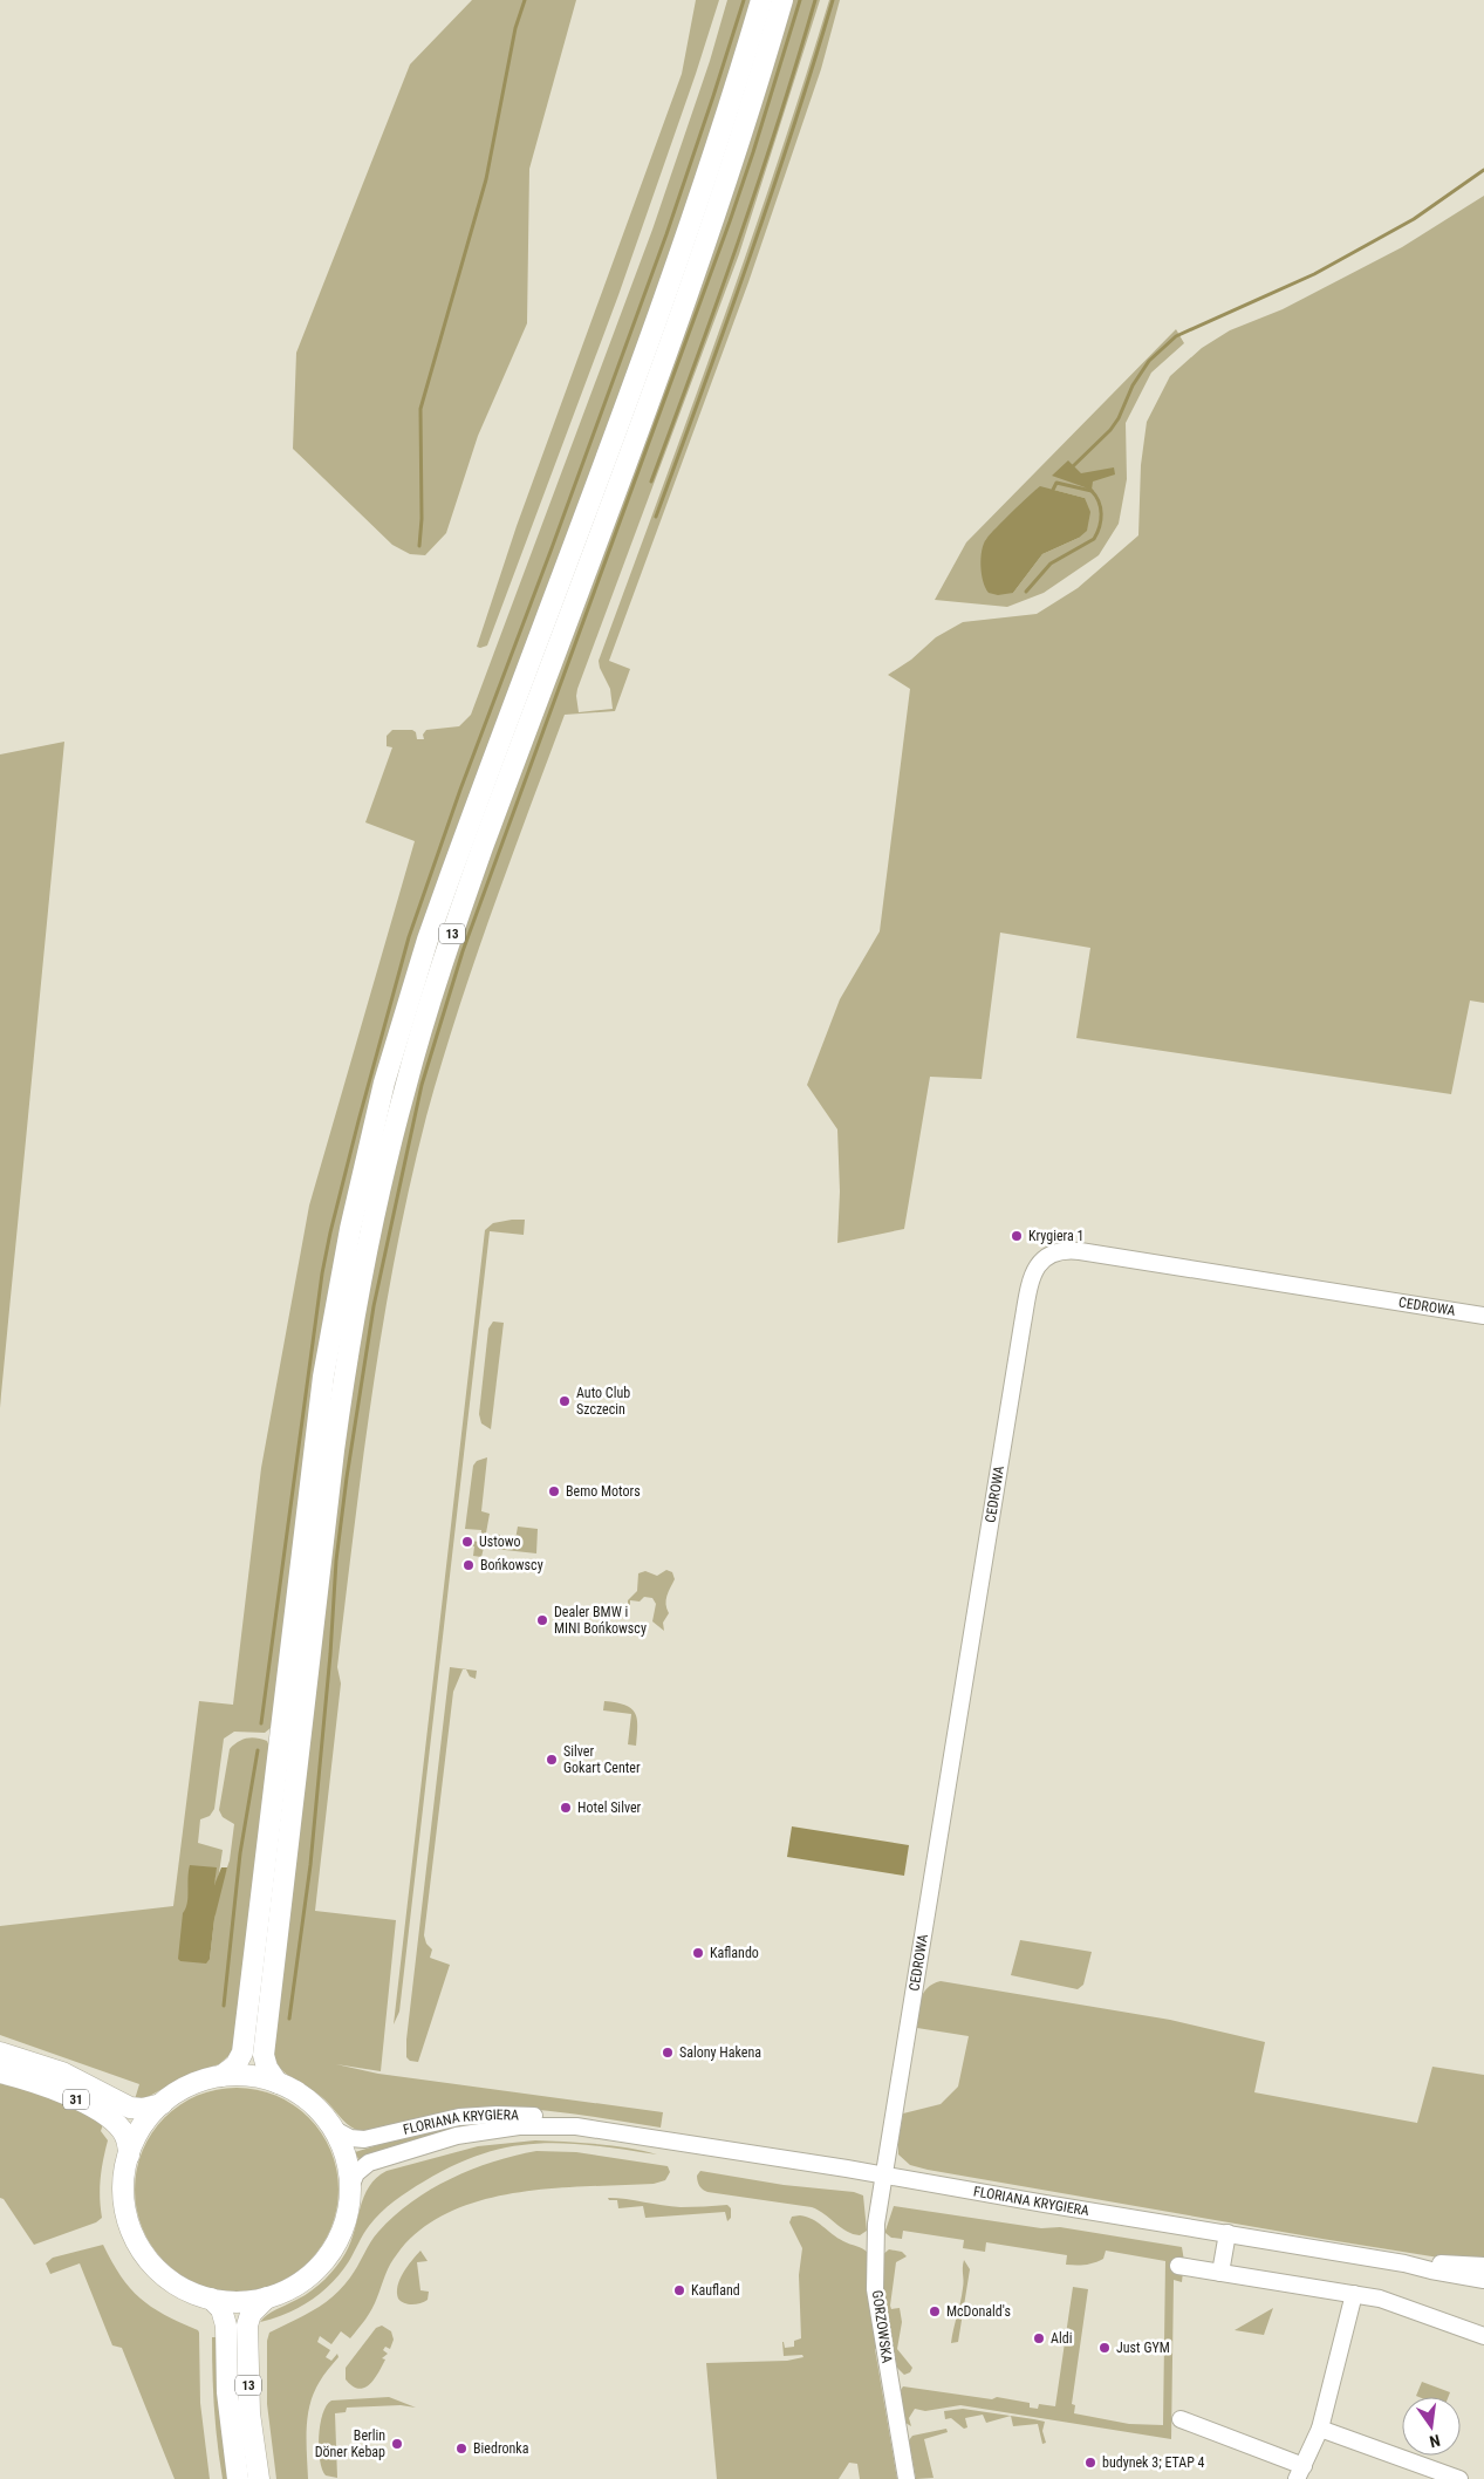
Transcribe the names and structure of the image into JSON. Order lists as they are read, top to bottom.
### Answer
{
  "streets": {
    "main road": ["13", "31"],
    "street": ["CEDROWA", "FLORIANA KRYGIERA", "GORZOWSKA"]
  },
  "crossings": [
    ["13", "31"],
    ["13", "FLORIANA KRYGIERA"],
    ["CEDROWA", "FLORIANA KRYGIERA"],
    ["CEDROWA", "GORZOWSKA"],
    ["FLORIANA KRYGIERA", "GORZOWSKA"]
  ],
  "places": [
    "Krygiera 1",
    "Auto Club Szczecin",
    "Bemo Motors",
    "Ustowo",
    "Bońkowscy",
    "Dealer BMW i MINI Bońkowscy",
    "Silver Gokart Center",
    "Hotel Silver",
    "Kaflando",
    "Salony Hakena",
    "Kaufland",
    "McDonald's",
    "Aldi",
    "Just GYM",
    "Berlin Döner Kebap",
    "Biedronka",
    "budynek 3; ETAP 4"
  ],
  "north": "bottom"
}
